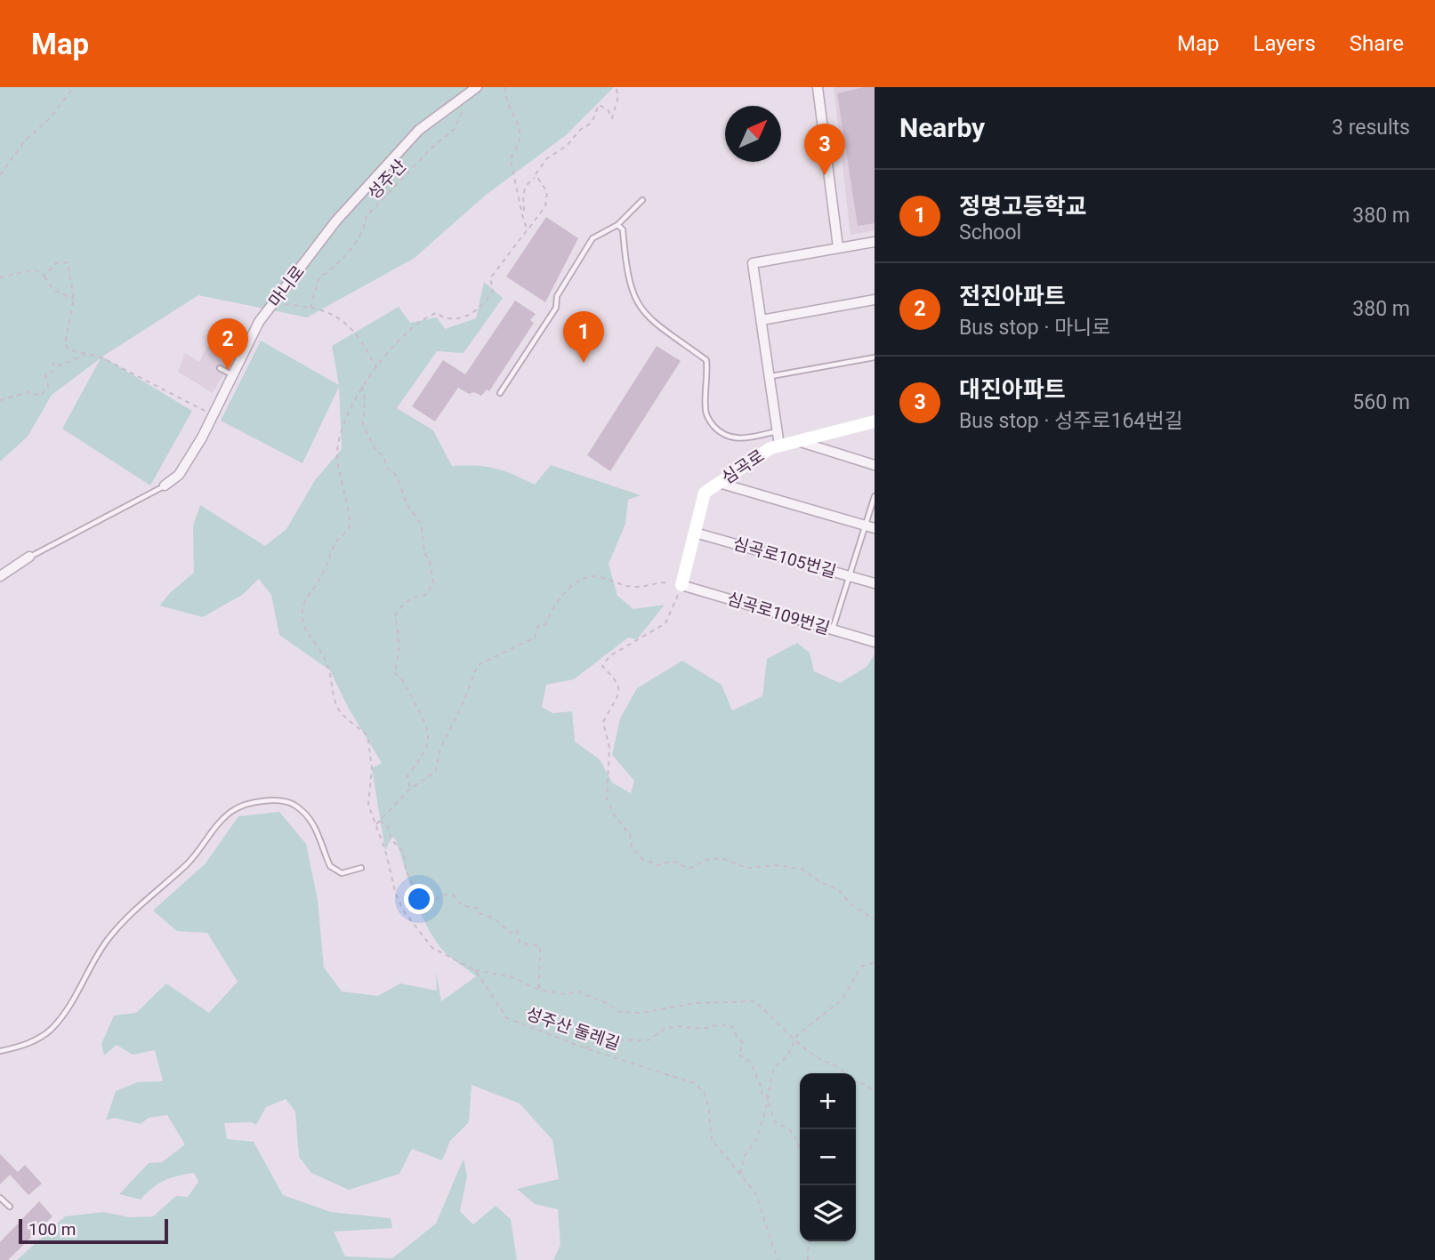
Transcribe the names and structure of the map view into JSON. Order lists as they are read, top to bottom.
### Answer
{
  "streets": {
    "street": [
      "마니로",
      "심곡로",
      "심곡로105번길",
      "심곡로109번길"
    ],
    "path": ["성주산", "성주산 둘레길"]
  },
  "crossings": [
    ["성주산", "마니로"],
    ["심곡로", "심곡로105번길"],
    ["심곡로", "심곡로109번길"]
  ],
  "scale_bar": "100 m",
  "north": "top right",
  "page": {
    "header": "Map",
    "nav": ["Map", "Layers", "Share"],
    "heading": ["Nearby", "3 results"],
    "pins": ["3", "1", "2"],
    "list": [
      {
        "mark": "1",
        "name": "정명고등학교",
        "note": "School",
        "value": "380 m"
      },
      {
        "mark": "2",
        "name": "전진아파트",
        "note": "Bus stop · 마니로",
        "value": "380 m"
      },
      {
        "mark": "3",
        "name": "대진아파트",
        "note": "Bus stop · 성주로164번길",
        "value": "560 m"
      }
    ],
    "map_buttons": ["+", "−"],
    "scale": "100 m"
  }
}
